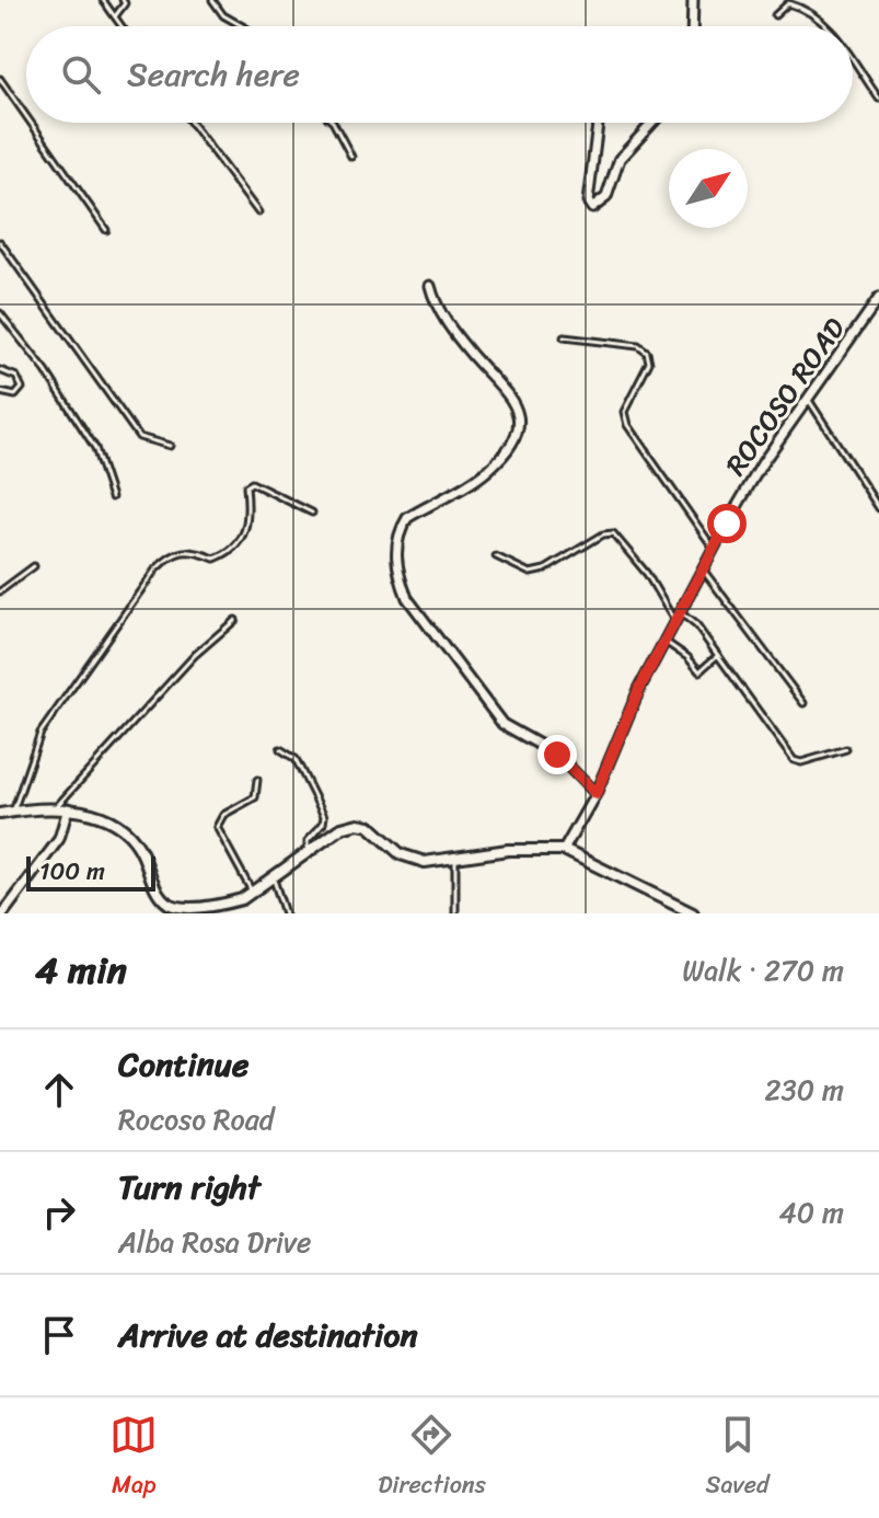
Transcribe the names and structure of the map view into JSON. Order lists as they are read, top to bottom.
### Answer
{
  "streets": {
    "street": ["ROCOSO ROAD"]
  },
  "scale_bar": "100 m",
  "north": "top right",
  "page": {
    "search": "Search here",
    "scale": "100 m",
    "heading": ["4 min", "Walk · 270 m"],
    "list": [
      ["Continue", "Rocoso Road", "230 m"],
      ["Turn right", "Alba Rosa Drive", "40 m"],
      "Arrive at destination"
    ],
    "nav": ["Map", "Directions", "Saved"]
  }
}
